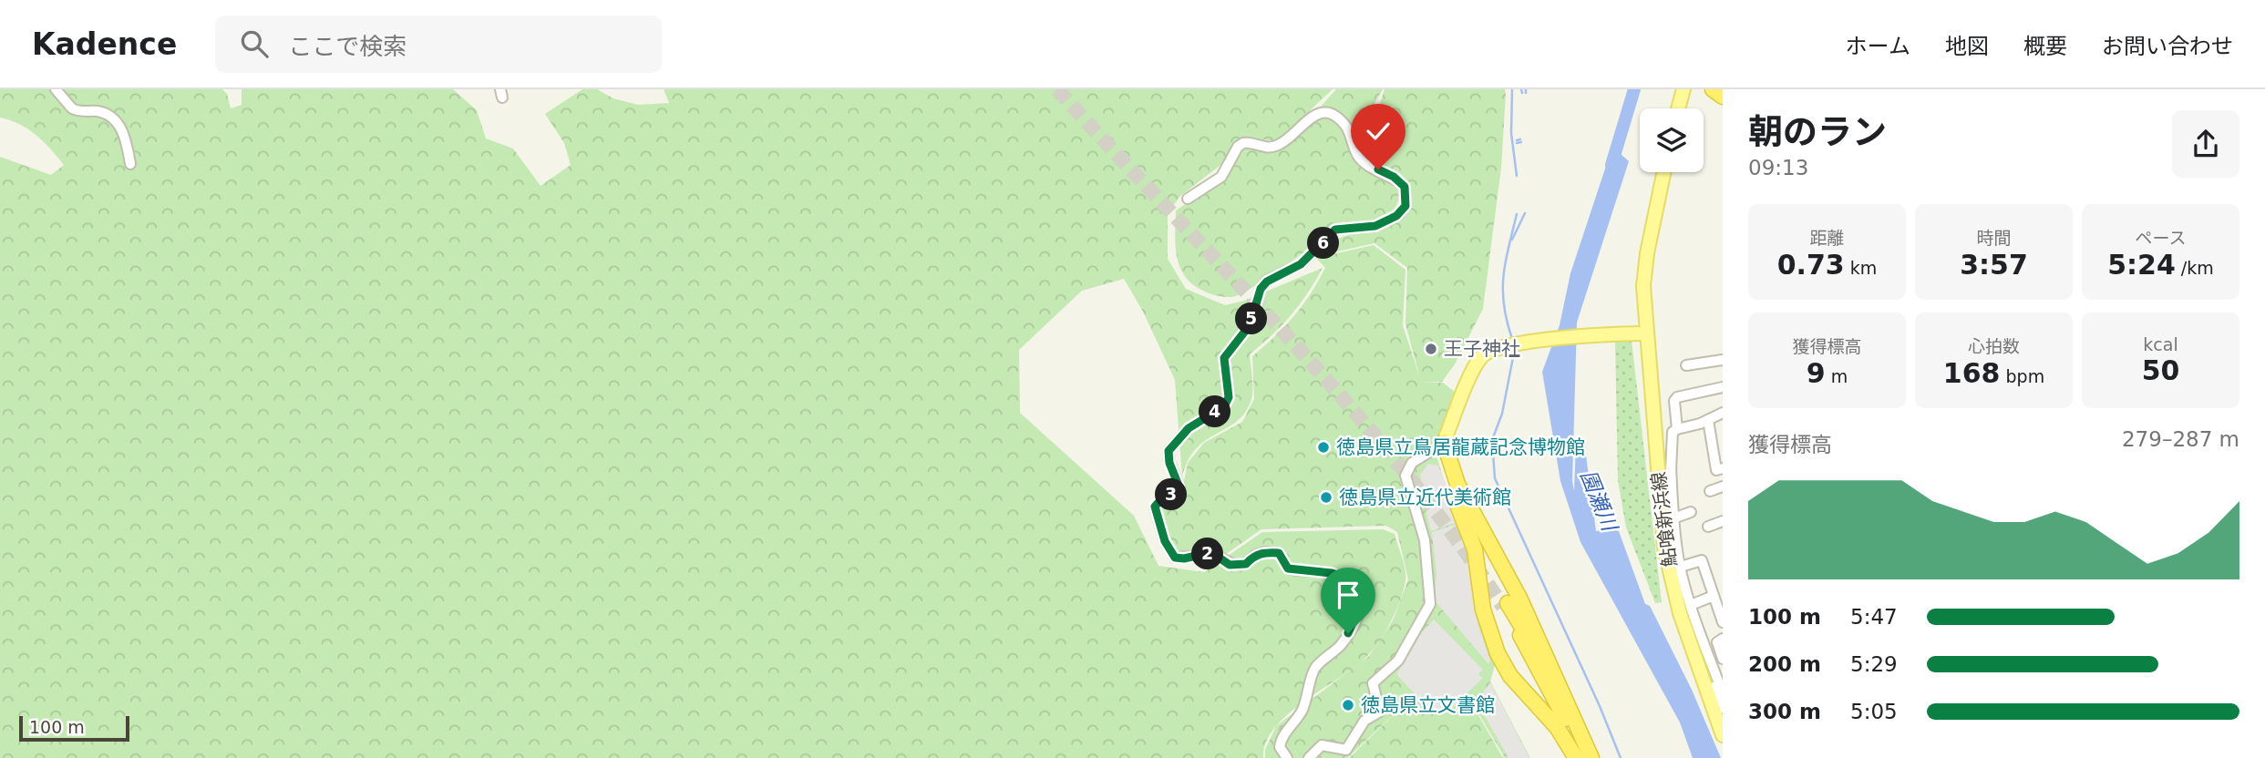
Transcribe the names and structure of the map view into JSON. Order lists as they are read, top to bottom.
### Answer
{
  "streets": {
    "main road": ["鮎喰新浜線"]
  },
  "water": ["園瀬川"],
  "places": [
    "王子神社",
    "徳島県立鳥居龍蔵記念博物館",
    "徳島県立近代美術館",
    "徳島県立文書館"
  ],
  "scale_bar": "100 m",
  "page": {
    "header": "Kadence",
    "search": "ここで検索",
    "nav": [
      "ホーム",
      "地図",
      "概要",
      "お問い合わせ"
    ],
    "heading": ["朝のラン", "09:13"],
    "stats": [
      ["距離", "0.73 km"],
      ["時間", "3:57"],
      ["ペース", "5:24 /km"],
      ["獲得標高", "9 m"],
      ["心拍数", "168 bpm"],
      ["kcal", "50"]
    ],
    "pins": [
      "6",
      "5",
      "4",
      "3",
      "2"
    ],
    "chart": ["獲得標高", "279–287 m"],
    "list": [
      {
        "name": "100 m",
        "note": "5:47"
      },
      {
        "name": "200 m",
        "note": "5:29"
      },
      {
        "name": "300 m",
        "note": "5:05"
      }
    ],
    "scale": "100 m"
  }
}
